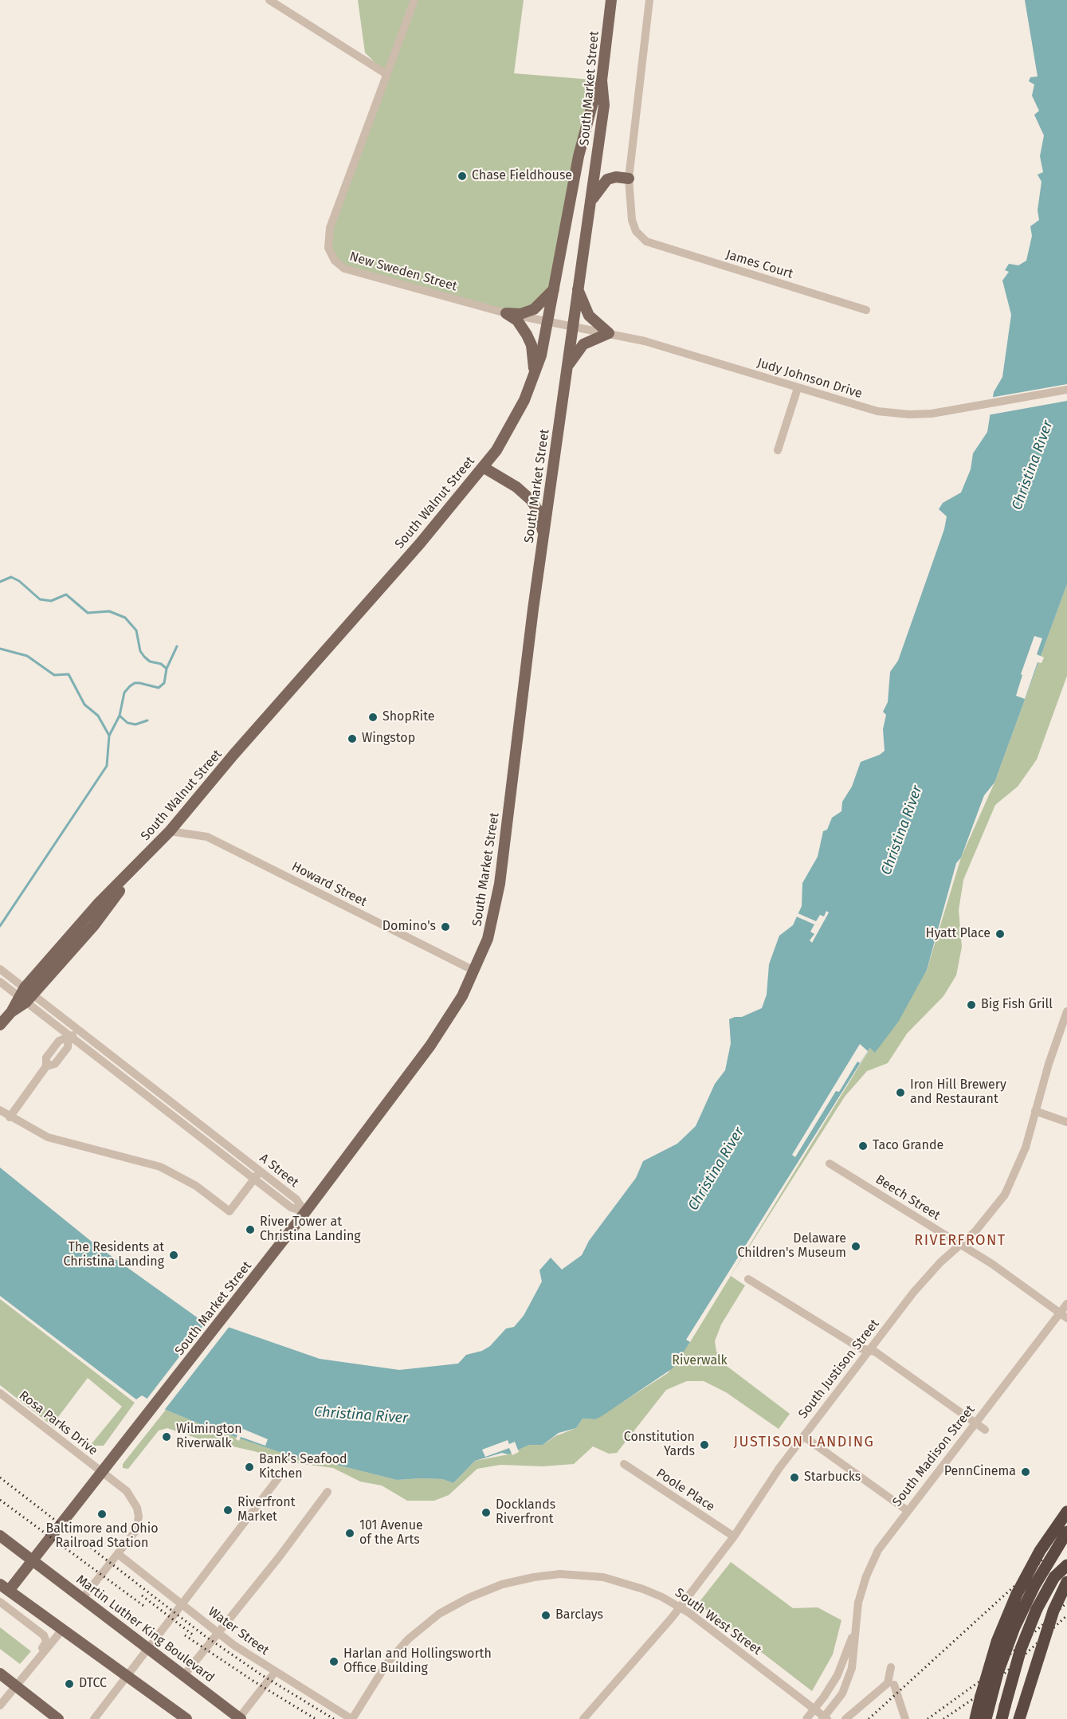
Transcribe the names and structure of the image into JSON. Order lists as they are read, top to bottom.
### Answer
{
  "streets": {
    "main road": ["South Market Street", "South Walnut Street", "Martin Luther King Boulevard"],
    "street": [
      "James Court",
      "New Sweden Street",
      "Judy Johnson Drive",
      "Howard Street",
      "A Street",
      "Beech Street",
      "South Justison Street",
      "Rosa Parks Drive",
      "South Madison Street",
      "Poole Place",
      "South West Street",
      "Water Street"
    ]
  },
  "crossings": [
    ["South Market Street", "Judy Johnson Drive"],
    ["South Market Street", "South Walnut Street"],
    ["South Market Street", "Howard Street"],
    ["South Market Street", "A Street"],
    ["South Market Street", "Rosa Parks Drive"],
    ["South Market Street", "Martin Luther King Boulevard"],
    ["New Sweden Street", "Judy Johnson Drive"],
    ["New Sweden Street", "South Walnut Street"],
    ["Judy Johnson Drive", "South Walnut Street"],
    ["South Walnut Street", "Howard Street"],
    ["South Walnut Street", "A Street"],
    ["Beech Street", "South Justison Street"],
    ["Beech Street", "South Madison Street"],
    ["South Justison Street", "Poole Place"],
    ["South Justison Street", "South West Street"],
    ["Rosa Parks Drive", "Martin Luther King Boulevard"],
    ["Rosa Parks Drive", "Water Street"],
    ["South Madison Street", "South West Street"],
    ["South West Street", "Water Street"]
  ],
  "districts": ["RIVERFRONT", "JUSTISON LANDING"],
  "water": ["Christina River"],
  "parks": ["Riverwalk"],
  "places": [
    "Chase Fieldhouse",
    "ShopRite",
    "Wingstop",
    "Domino's",
    "Hyatt Place",
    "Big Fish Grill",
    "Iron Hill Brewery and Restaurant",
    "Taco Grande",
    "River Tower at Christina Landing",
    "Delaware Children's Museum",
    "The Residents at Christina Landing",
    "Wilmington Riverwalk",
    "Constitution Yards",
    "Bank’s Seafood Kitchen",
    "PennCinema",
    "Starbucks",
    "Riverfront Market",
    "Docklands Riverfront",
    "Baltimore and Ohio Railroad Station",
    "101 Avenue of the Arts",
    "Barclays",
    "Harlan and Hollingsworth Office Building",
    "DTCC"
  ]
}
